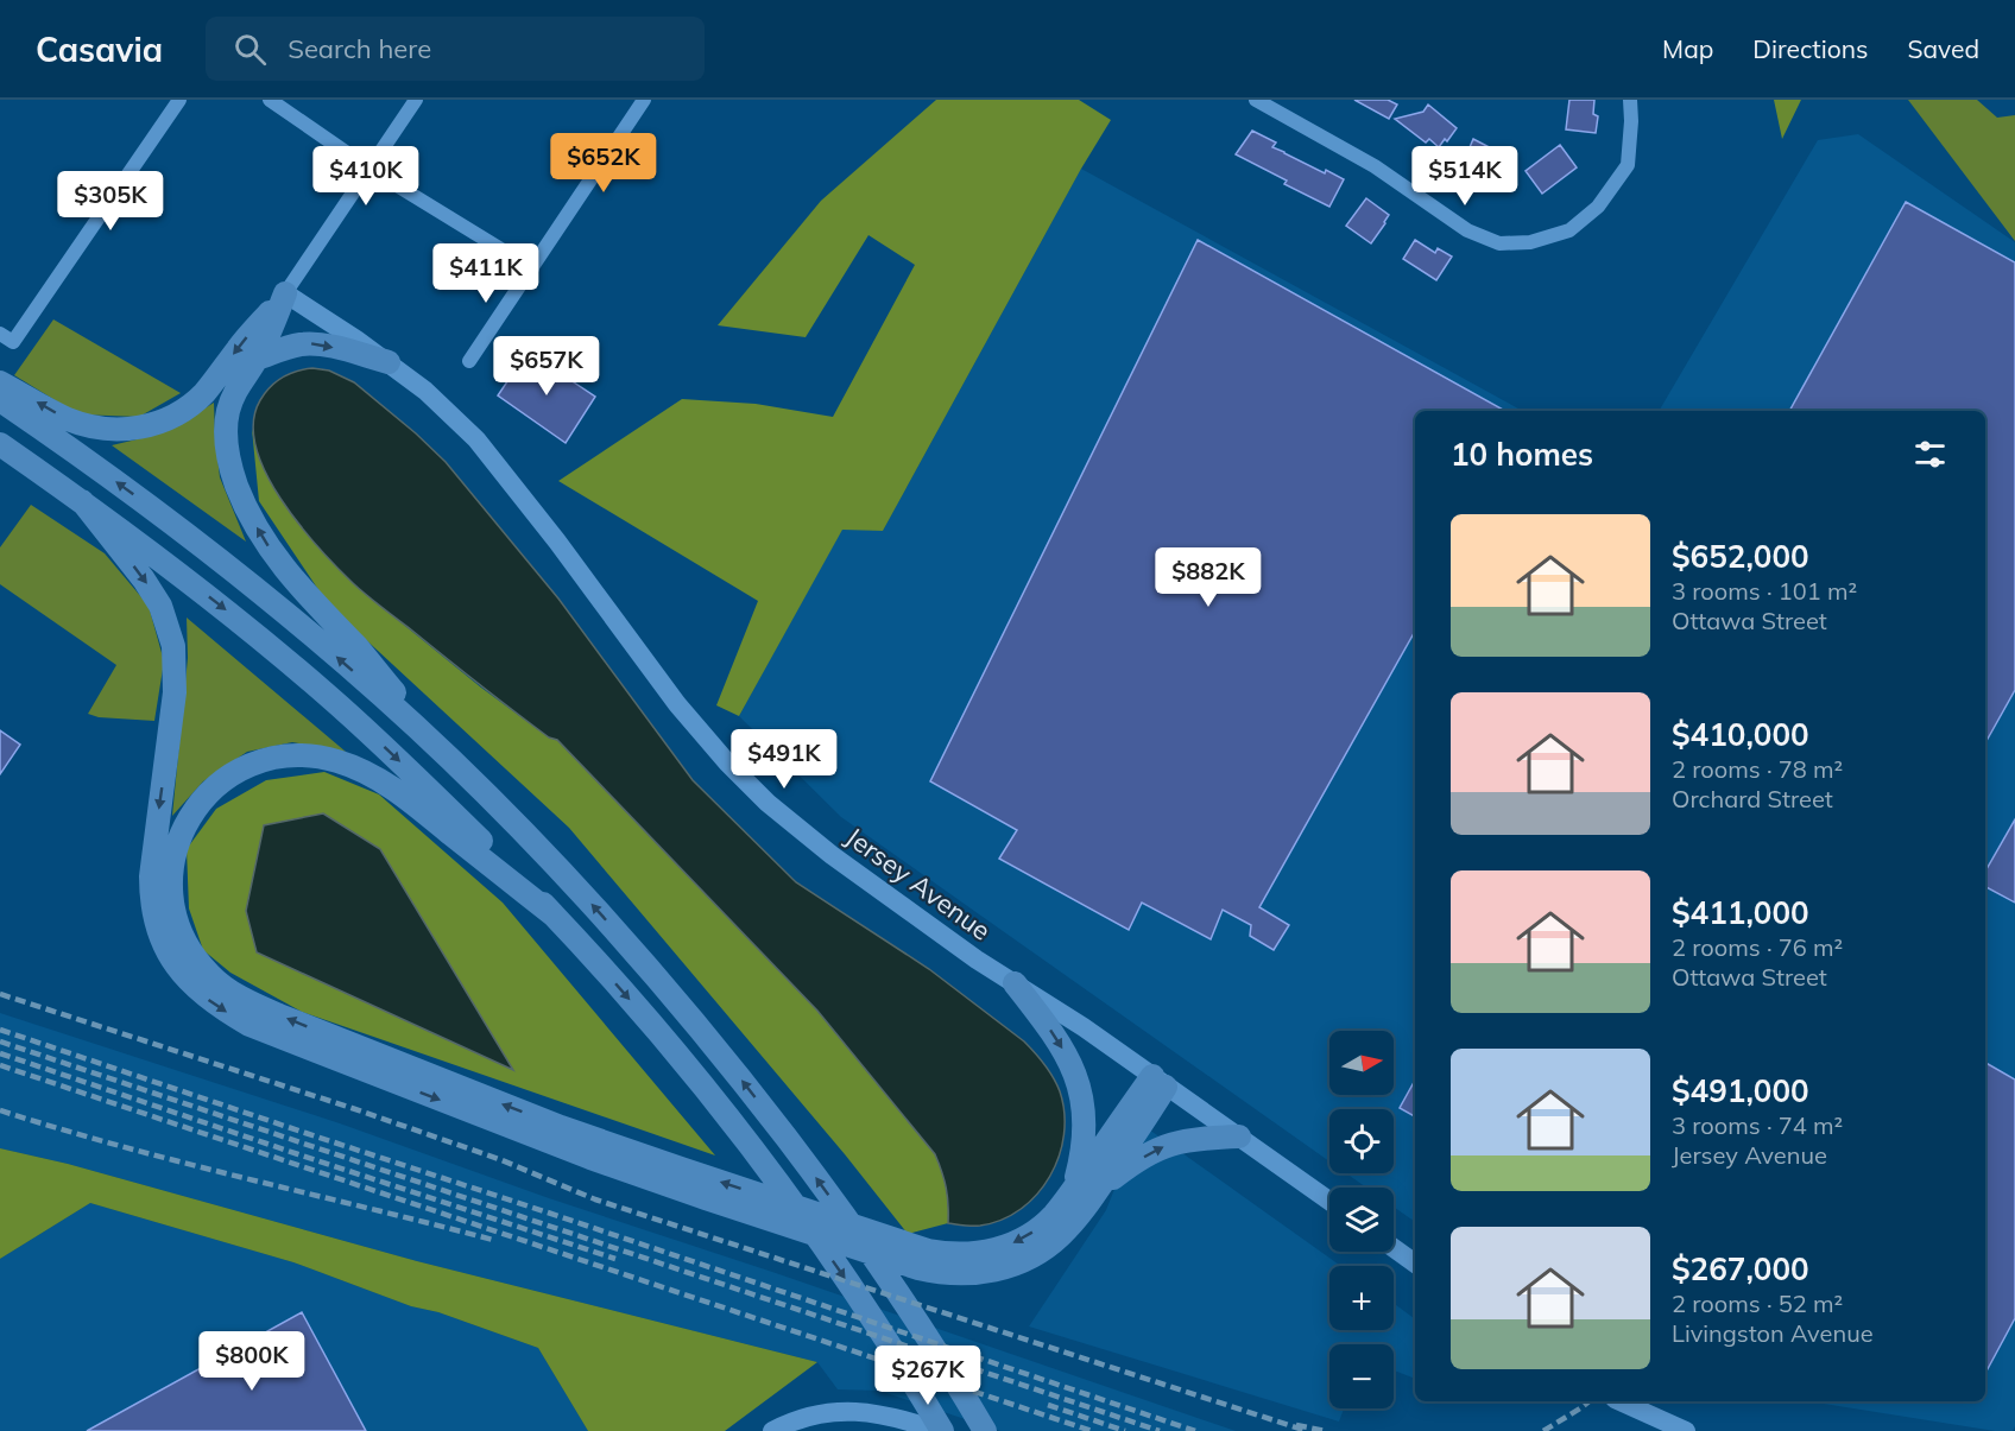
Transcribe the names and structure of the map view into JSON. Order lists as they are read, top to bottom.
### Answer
{
  "streets": {
    "main road": ["Jersey Avenue"]
  },
  "north": "right",
  "page": {
    "header": "Casavia",
    "search": "Search here",
    "nav": ["Map", "Directions", "Saved"],
    "price": [
      "$652K",
      "$410K",
      "$514K",
      "$305K",
      "$411K",
      "$657K",
      "$882K",
      "$491K",
      "$800K",
      "$267K"
    ],
    "heading": "10 homes",
    "list": [
      {
        "name": "$652,000",
        "note": "3 rooms · 101 m² · Ottawa Street"
      },
      {
        "name": "$410,000",
        "note": "2 rooms · 78 m² · Orchard Street"
      },
      {
        "name": "$411,000",
        "note": "2 rooms · 76 m² · Ottawa Street"
      },
      {
        "name": "$491,000",
        "note": "3 rooms · 74 m² · Jersey Avenue"
      },
      {
        "name": "$267,000",
        "note": "2 rooms · 52 m² · Livingston Avenue"
      }
    ],
    "map_buttons": ["+", "−"]
  }
}
